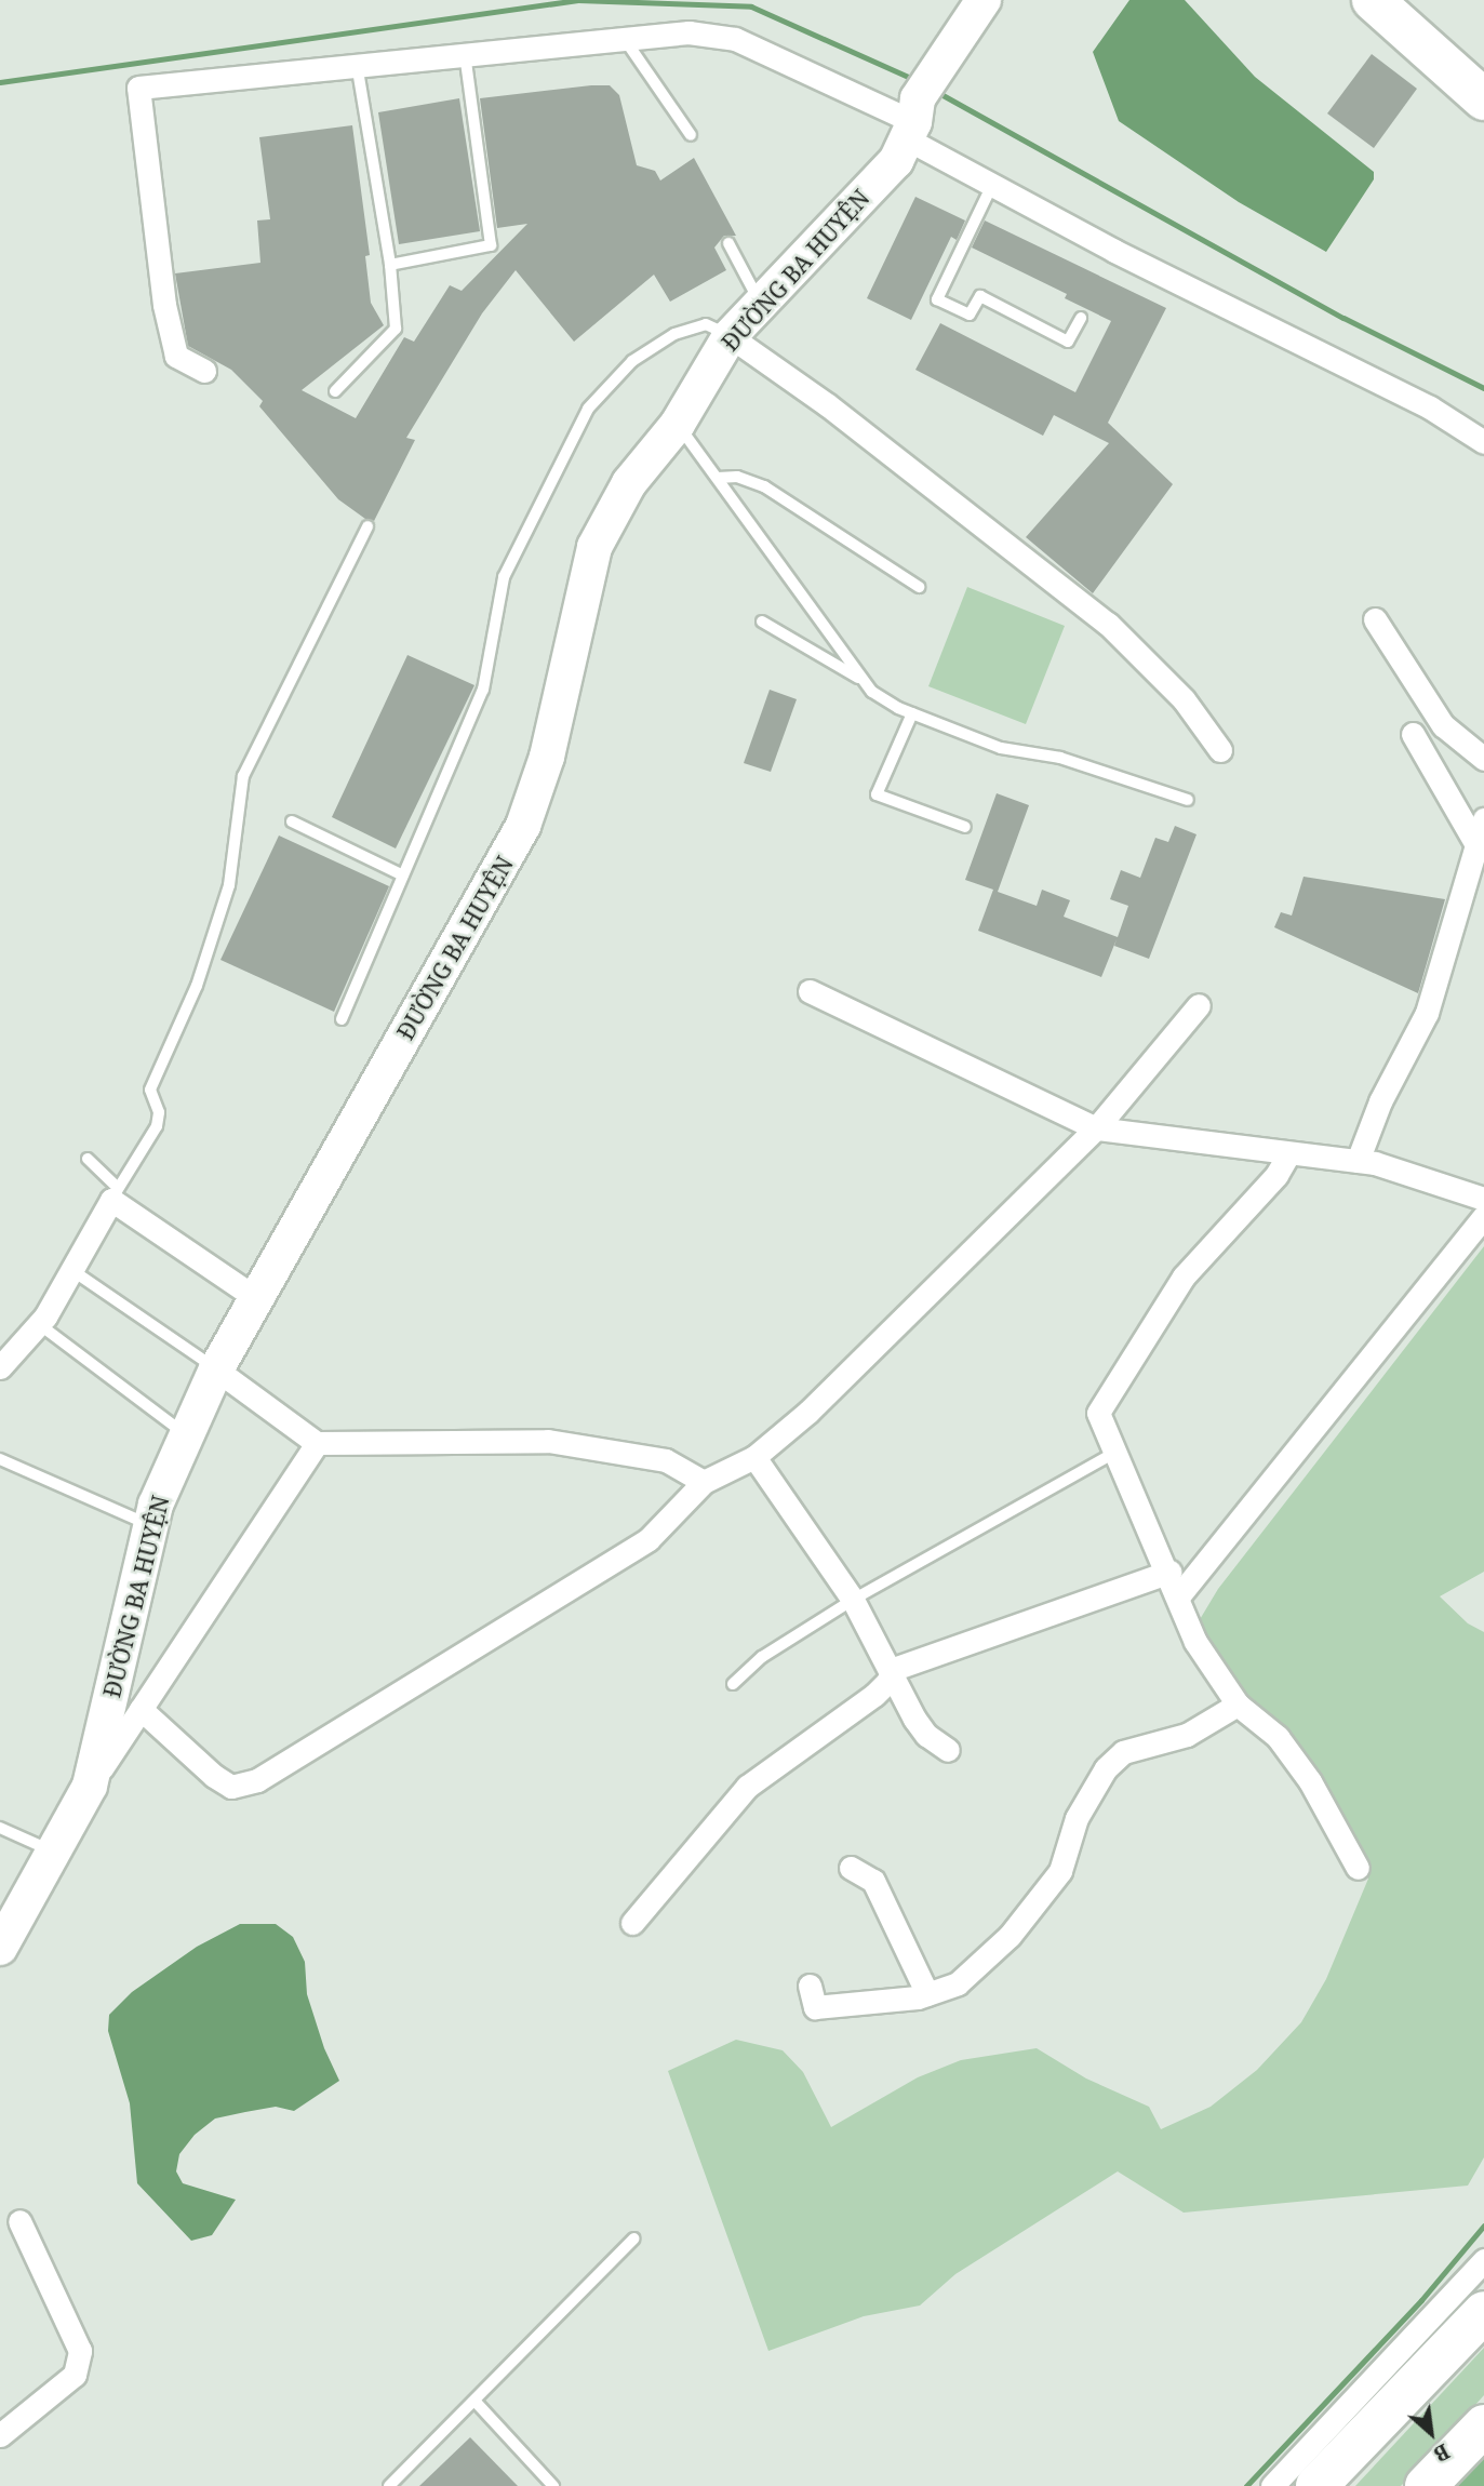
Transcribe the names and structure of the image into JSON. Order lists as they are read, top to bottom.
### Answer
{
  "streets": {
    "street": ["ĐƯỜNG BA HUYỆN"]
  },
  "north": "bottom right"
}
